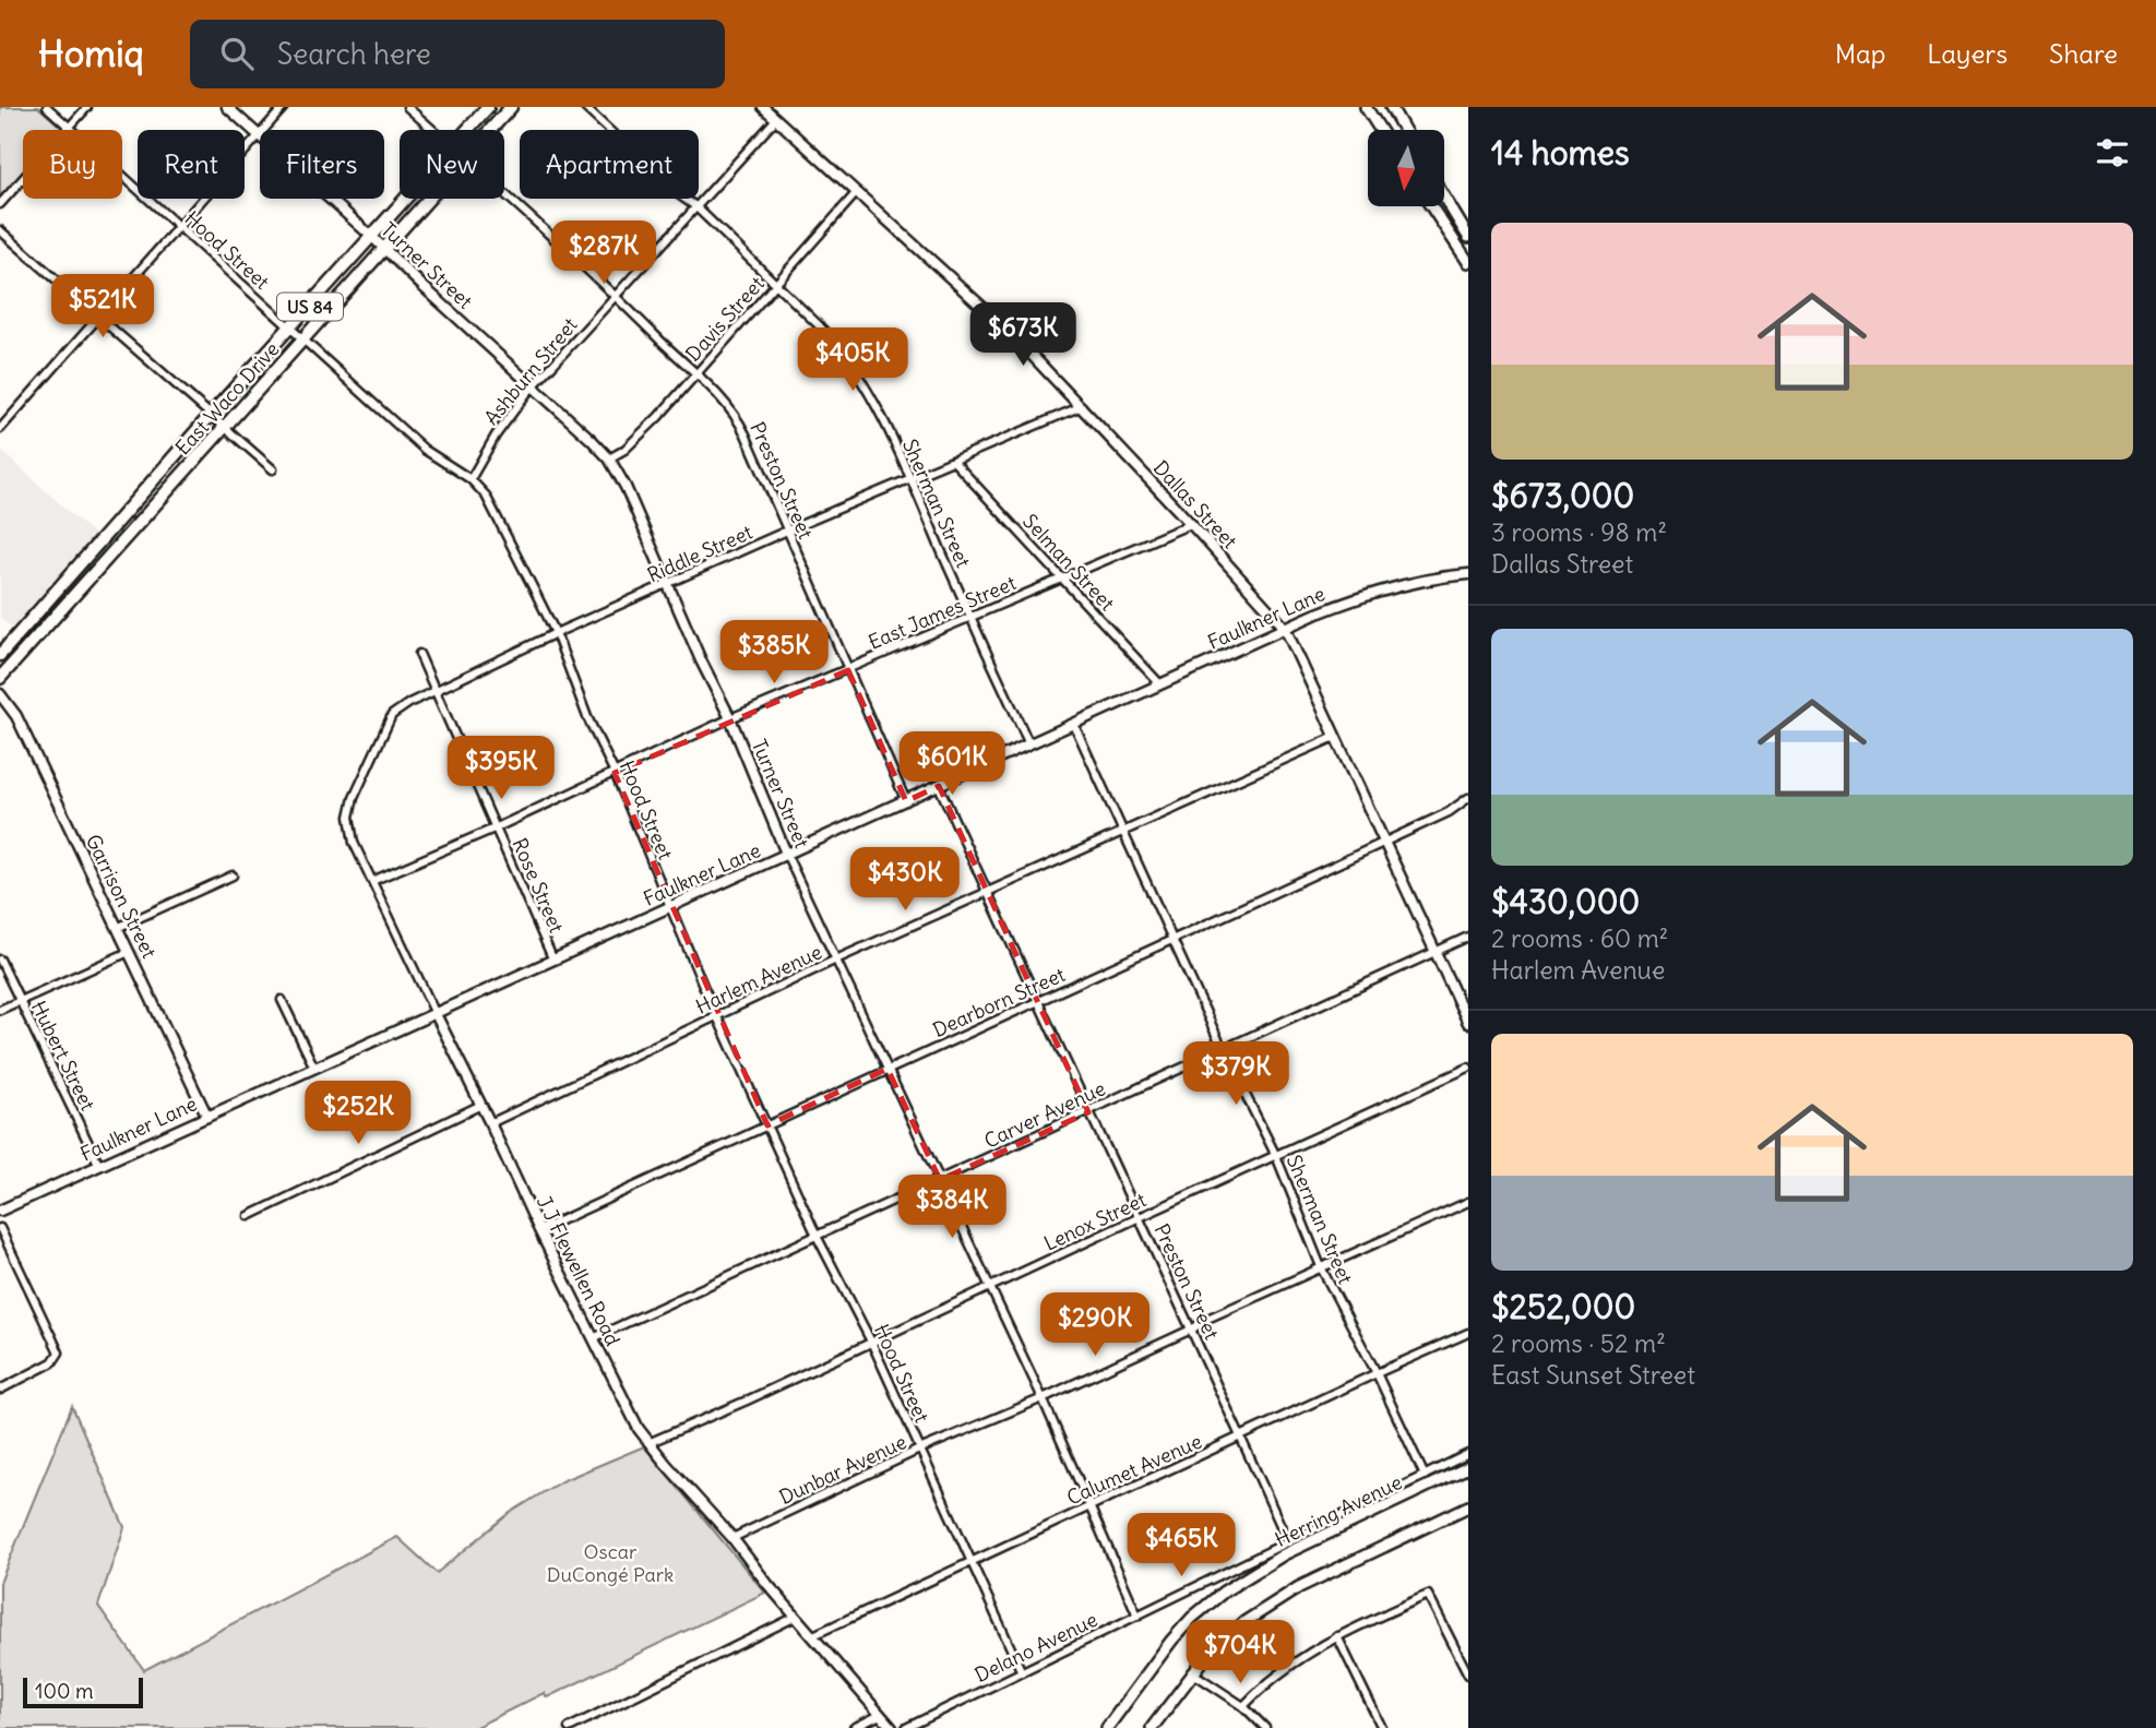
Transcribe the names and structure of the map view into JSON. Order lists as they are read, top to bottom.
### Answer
{
  "streets": {
    "main road": ["US 84", "East Waco Drive", "Herring Avenue"],
    "street": [
      "Hood Street",
      "Turner Street",
      "Davis Street",
      "Ashburn Street",
      "Preston Street",
      "Sherman Street",
      "Dallas Street",
      "Riddle Street",
      "Selman Street",
      "East James Street",
      "Faulkner Lane",
      "Rose Street",
      "Garrison Street",
      "Harlem Avenue",
      "Dearborn Street",
      "Hubert Street",
      "Carver Avenue",
      "Lenox Street",
      "J J Flewellen Road",
      "Dunbar Avenue",
      "Calumet Avenue",
      "Delano Avenue"
    ]
  },
  "crossings": [
    ["Hood Street", "Ashburn Street"],
    ["Hood Street", "East Waco Drive"],
    ["Hood Street", "Riddle Street"],
    ["Hood Street", "East James Street"],
    ["Hood Street", "Faulkner Lane"],
    ["Hood Street", "Harlem Avenue"],
    ["Hood Street", "Dearborn Street"],
    ["Hood Street", "Carver Avenue"],
    ["Hood Street", "Lenox Street"],
    ["Hood Street", "Dunbar Avenue"],
    ["Hood Street", "Calumet Avenue"],
    ["Hood Street", "Delano Avenue"],
    ["Turner Street", "Davis Street"],
    ["Turner Street", "Ashburn Street"],
    ["Turner Street", "East Waco Drive"],
    ["Turner Street", "Riddle Street"],
    ["Turner Street", "East James Street"],
    ["Turner Street", "Faulkner Lane"],
    ["Turner Street", "Harlem Avenue"],
    ["Turner Street", "Dearborn Street"],
    ["Turner Street", "Carver Avenue"],
    ["Turner Street", "Lenox Street"],
    ["Turner Street", "Dunbar Avenue"],
    ["Turner Street", "Calumet Avenue"],
    ["Turner Street", "Delano Avenue"],
    ["Davis Street", "Preston Street"],
    ["Davis Street", "Sherman Street"],
    ["Davis Street", "Dallas Street"],
    ["Ashburn Street", "Preston Street"],
    ["Ashburn Street", "Sherman Street"],
    ["Ashburn Street", "Dallas Street"],
    ["Preston Street", "Riddle Street"],
    ["Preston Street", "East James Street"],
    ["Preston Street", "Faulkner Lane"],
    ["Preston Street", "Harlem Avenue"],
    ["Preston Street", "Dearborn Street"],
    ["Preston Street", "Carver Avenue"],
    ["Preston Street", "Lenox Street"],
    ["Preston Street", "Dunbar Avenue"],
    ["Preston Street", "Calumet Avenue"],
    ["Preston Street", "Delano Avenue"],
    ["Sherman Street", "Riddle Street"],
    ["Sherman Street", "East James Street"],
    ["Sherman Street", "Faulkner Lane"],
    ["Sherman Street", "Harlem Avenue"],
    ["Sherman Street", "Dearborn Street"],
    ["Sherman Street", "Carver Avenue"],
    ["Sherman Street", "Lenox Street"],
    ["Sherman Street", "Dunbar Avenue"],
    ["Sherman Street", "Calumet Avenue"],
    ["Sherman Street", "Delano Avenue"],
    ["Dallas Street", "Riddle Street"],
    ["Dallas Street", "East James Street"],
    ["Dallas Street", "Faulkner Lane"],
    ["Dallas Street", "Harlem Avenue"],
    ["Dallas Street", "Dearborn Street"],
    ["Dallas Street", "Carver Avenue"],
    ["Riddle Street", "Selman Street"],
    ["Riddle Street", "Rose Street"],
    ["Riddle Street", "J J Flewellen Road"],
    ["Selman Street", "East James Street"],
    ["Selman Street", "Faulkner Lane"],
    ["East James Street", "Rose Street"],
    ["East James Street", "J J Flewellen Road"],
    ["Faulkner Lane", "Rose Street"],
    ["Faulkner Lane", "Garrison Street"],
    ["Faulkner Lane", "Hubert Street"],
    ["Faulkner Lane", "J J Flewellen Road"],
    ["Harlem Avenue", "J J Flewellen Road"],
    ["Dearborn Street", "J J Flewellen Road"],
    ["Carver Avenue", "J J Flewellen Road"],
    ["Lenox Street", "J J Flewellen Road"],
    ["J J Flewellen Road", "Dunbar Avenue"],
    ["J J Flewellen Road", "Calumet Avenue"]
  ],
  "parks": ["Oscar DuCongé Park"],
  "scale_bar": "100 m",
  "north": "bottom",
  "page": {
    "header": "Homiq",
    "search": "Search here",
    "nav": ["Map", "Layers", "Share"],
    "heading": "14 homes",
    "chip": [
      "Buy",
      "Rent",
      "Filters",
      "New",
      "Apartment"
    ],
    "list": [
      {
        "name": "$673,000",
        "note": "3 rooms · 98 m² · Dallas Street"
      },
      {
        "name": "$430,000",
        "note": "2 rooms · 60 m² · Harlem Avenue"
      },
      {
        "name": "$252,000",
        "note": "2 rooms · 52 m² · East Sunset Street"
      }
    ],
    "price": [
      "$287K",
      "$521K",
      "$673K",
      "$405K",
      "$385K",
      "$601K",
      "$395K",
      "$430K",
      "$379K",
      "$252K",
      "$384K",
      "$290K",
      "$465K",
      "$704K"
    ],
    "scale": "100 m"
  }
}
